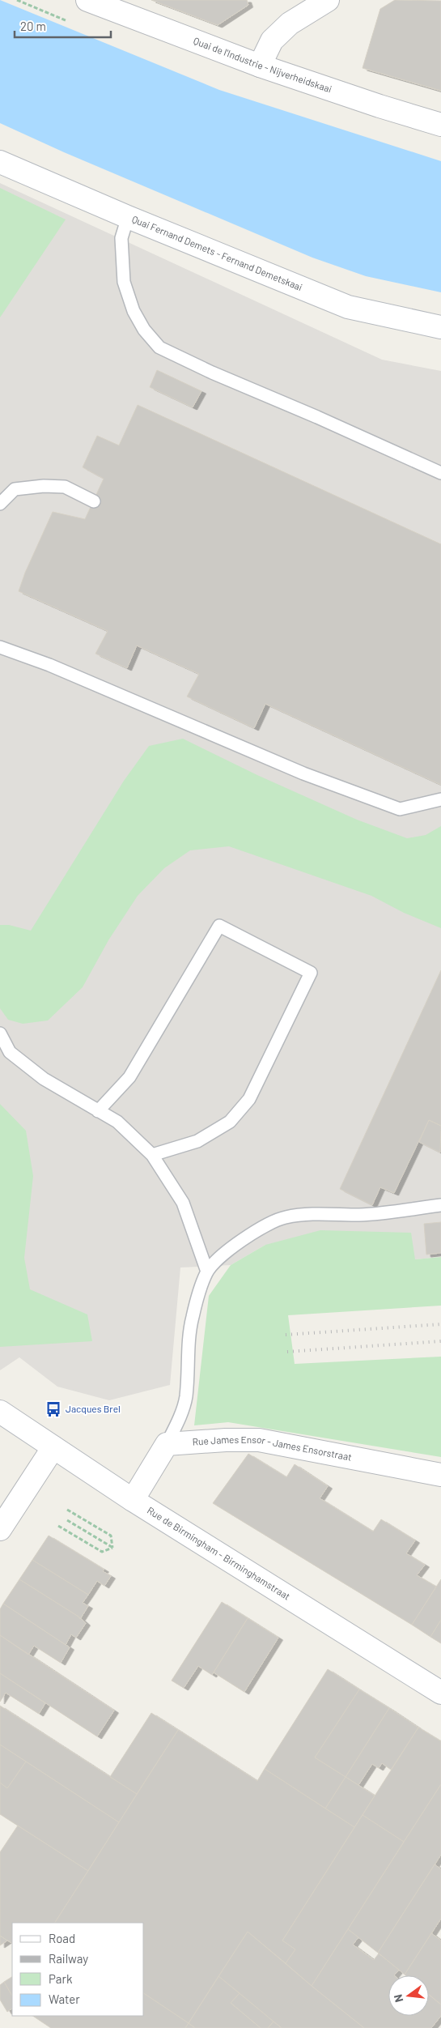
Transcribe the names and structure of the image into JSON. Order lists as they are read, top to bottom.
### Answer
{
  "streets": {
    "street": [
      "Quai de l'Industrie - Nijverheidskaai",
      "Quai Fernand Demets - Fernand Demetskaai",
      "Rue James Ensor - James Ensorstraat",
      "Rue de Birmingham - Birminghamstraat"
    ]
  },
  "places": {
    "bus stop": ["Jacques Brel"]
  },
  "legend": [
    "Road",
    "Railway",
    "Park",
    "Water"
  ],
  "scale_bar": "20 m",
  "north": "left"
}
